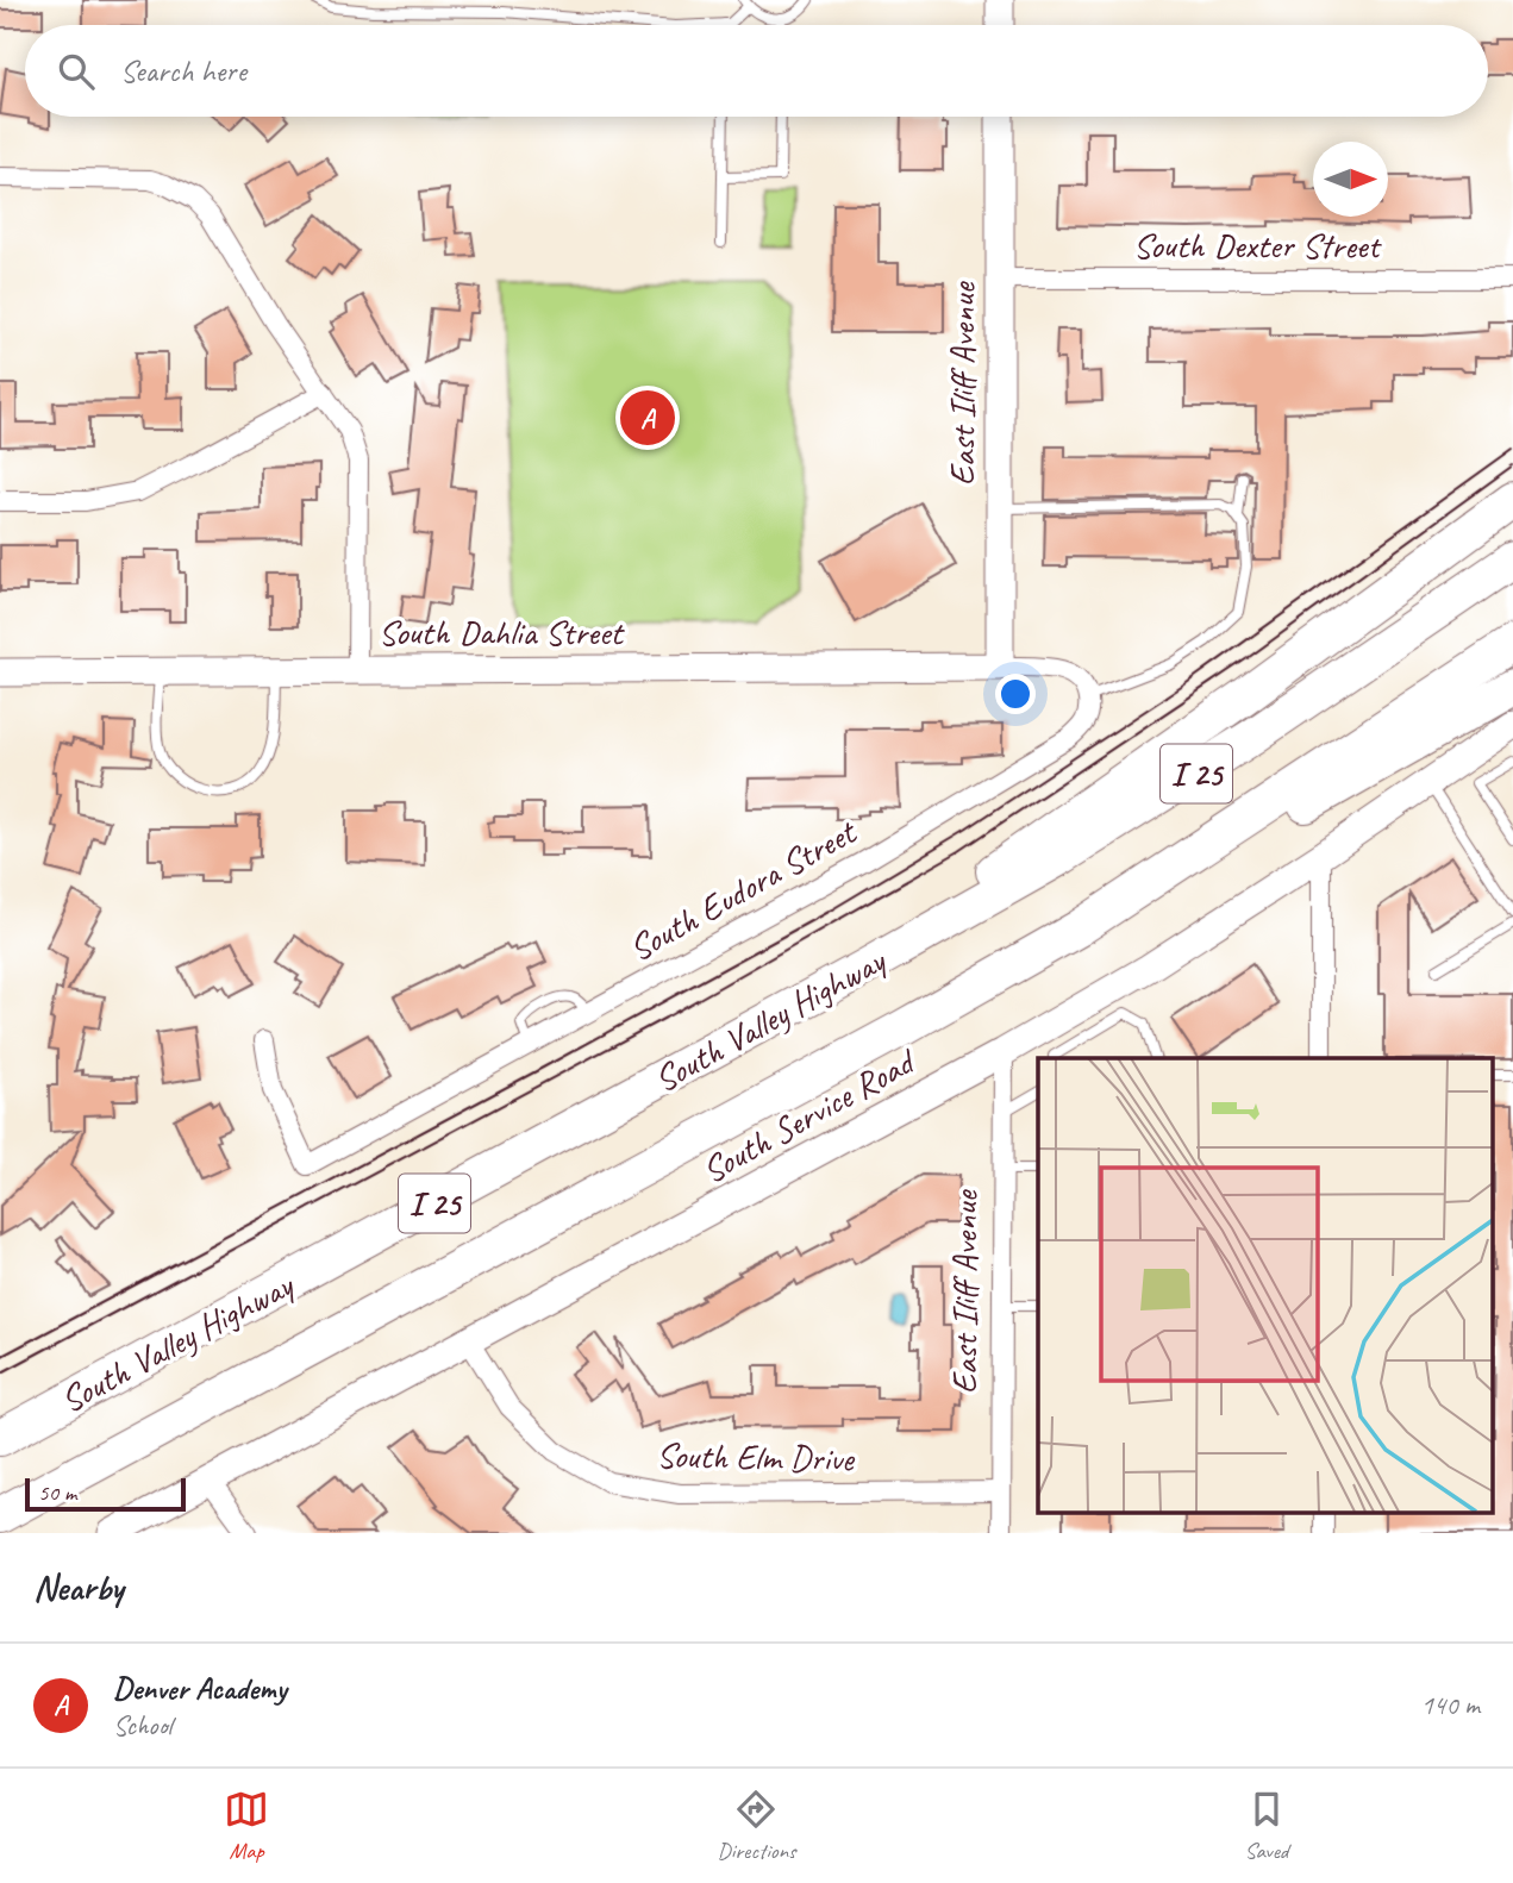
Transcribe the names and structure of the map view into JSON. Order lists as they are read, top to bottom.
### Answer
{
  "streets": {
    "highway": ["I 25", "South Valley Highway"],
    "street": [
      "South Dexter Street",
      "East Iliff Avenue",
      "South Dahlia Street",
      "South Eudora Street",
      "South Service Road",
      "South Elm Drive"
    ]
  },
  "crossings": [
    ["South Dexter Street", "East Iliff Avenue"],
    ["East Iliff Avenue", "South Dahlia Street"],
    ["East Iliff Avenue", "South Service Road"],
    ["East Iliff Avenue", "South Elm Drive"],
    ["South Service Road", "South Elm Drive"]
  ],
  "scale_bar": "50 m",
  "north": "right",
  "page": {
    "search": "Search here",
    "pins": "A",
    "scale": "50 m",
    "heading": "Nearby",
    "list": [
      {
        "mark": "A",
        "name": "Denver Academy",
        "note": "School",
        "value": "140 m"
      }
    ],
    "nav": ["Map", "Directions", "Saved"]
  }
}
